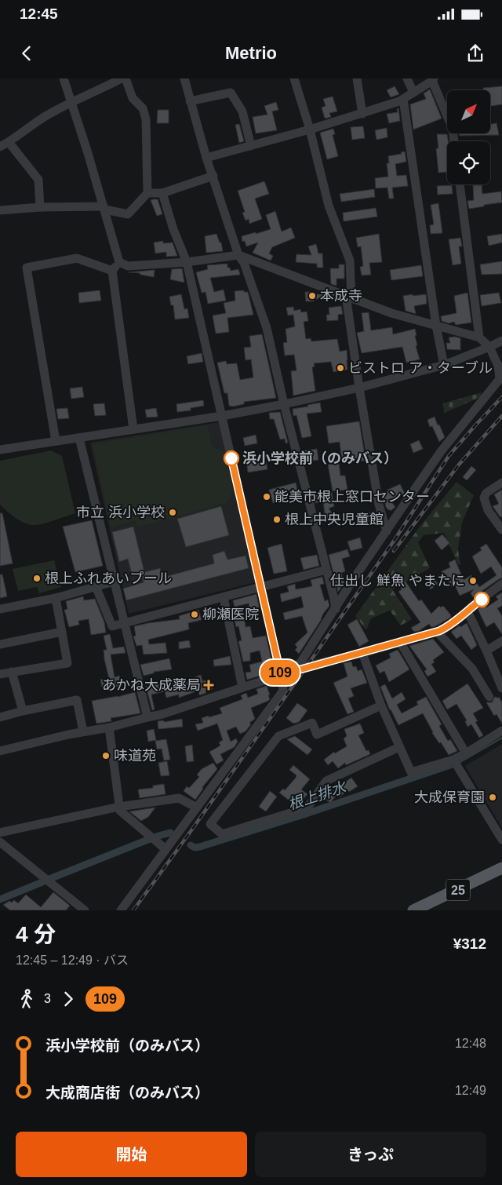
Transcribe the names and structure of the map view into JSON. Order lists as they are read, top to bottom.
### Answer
{
  "streets": {
    "main road": ["25"]
  },
  "water": ["根上排水"],
  "places": {
    "other": [
      "本成寺",
      "ビストロ ア・ターブル",
      "浜小学校前（のみバス）",
      "能美市根上窓口センター",
      "市立 浜小学校",
      "根上中央児童館",
      "根上ふれあいプール",
      "仕出し 鮮魚 やまたに",
      "柳瀬医院",
      "味道苑",
      "大成保育園"
    ],
    "health": ["あかね大成薬局"]
  },
  "lines": ["bus line 109"],
  "north": "top right",
  "page": {
    "status": "12:45",
    "header": "Metrio",
    "on_map": "109",
    "heading": ["4 分", "12:45 – 12:49 · バス", "¥312"],
    "legs": ["3", "109"],
    "list": [
      {
        "name": "浜小学校前（のみバス）",
        "value": "12:48"
      },
      {
        "name": "大成商店街（のみバス）",
        "value": "12:49"
      }
    ],
    "buttons": ["開始", "きっぷ"]
  }
}
